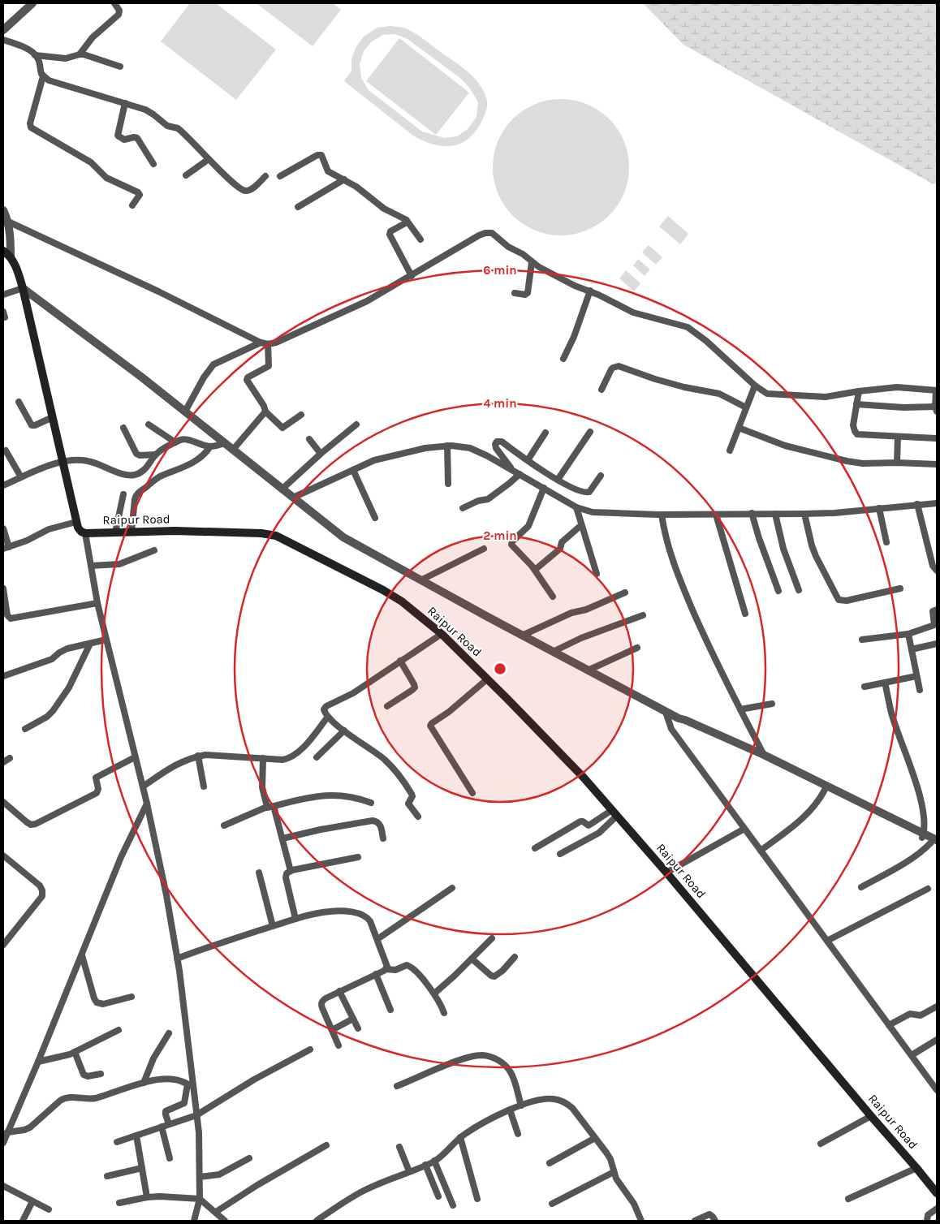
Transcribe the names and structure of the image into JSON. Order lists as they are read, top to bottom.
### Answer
{
  "streets": {
    "main road": ["Raipur Road"]
  },
  "rings": ["6 min", "4 min", "2 min"]
}
